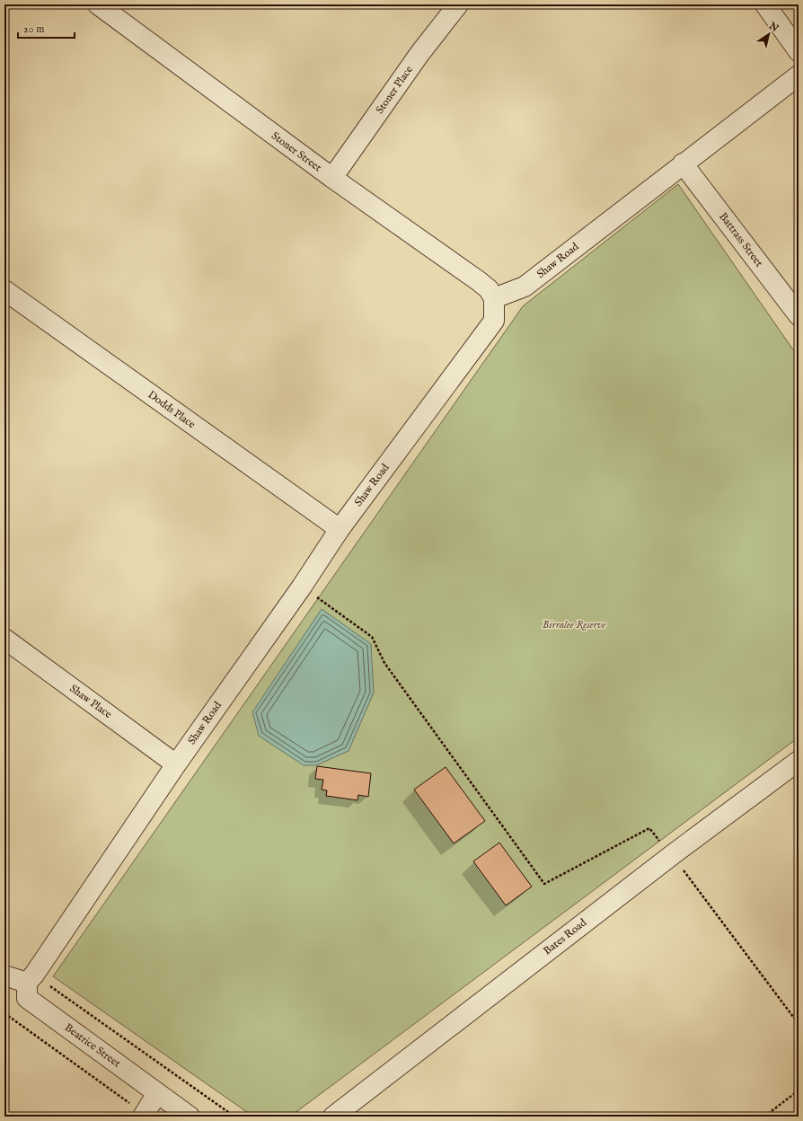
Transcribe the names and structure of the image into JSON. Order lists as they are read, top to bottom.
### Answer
{
  "streets": {
    "street": [
      "Stoner Place",
      "Stoner Street",
      "Battrass Street",
      "Shaw Road",
      "Dodds Place",
      "Shaw Place",
      "Bates Road",
      "Beatrice Street"
    ]
  },
  "crossings": [
    ["Stoner Place", "Stoner Street"],
    ["Stoner Street", "Shaw Road"],
    ["Battrass Street", "Shaw Road"],
    ["Shaw Road", "Dodds Place"],
    ["Shaw Road", "Shaw Place"],
    ["Shaw Road", "Beatrice Street"]
  ],
  "parks": ["Birralee Reserve"],
  "scale_bar": "20 m",
  "north": "top right"
}
